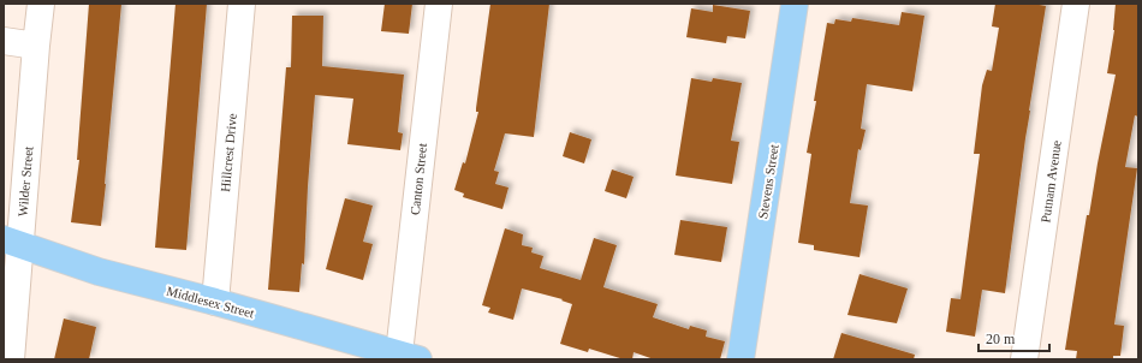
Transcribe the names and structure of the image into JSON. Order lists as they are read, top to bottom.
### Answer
{
  "streets": {
    "main road": ["Stevens Street", "Middlesex Street"],
    "street": [
      "Hillcrest Drive",
      "Canton Street",
      "Wilder Street",
      "Putnam Avenue"
    ]
  },
  "crossings": [
    ["Hillcrest Drive", "Middlesex Street"],
    ["Canton Street", "Middlesex Street"],
    ["Wilder Street", "Middlesex Street"]
  ],
  "scale_bar": "20 m"
}
